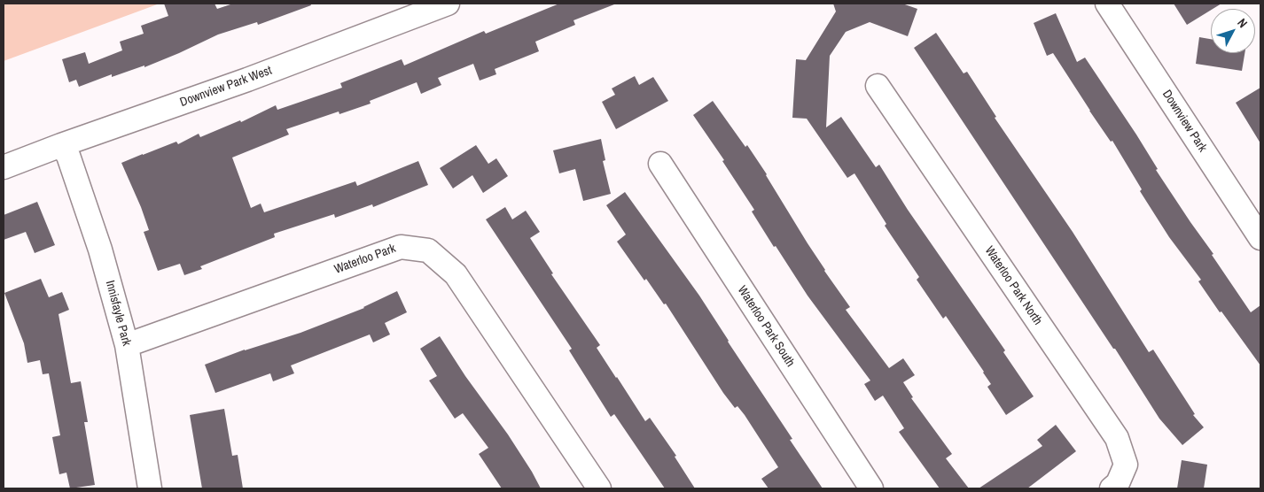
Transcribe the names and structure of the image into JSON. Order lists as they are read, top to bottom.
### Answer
{
  "streets": {
    "street": [
      "Downview Park West",
      "Downview Park",
      "Waterloo Park",
      "Waterloo Park North",
      "Innisfayle Park",
      "Waterloo Park South"
    ]
  },
  "crossings": [
    ["Downview Park West", "Innisfayle Park"],
    ["Waterloo Park", "Innisfayle Park"]
  ],
  "north": "top right"
}
